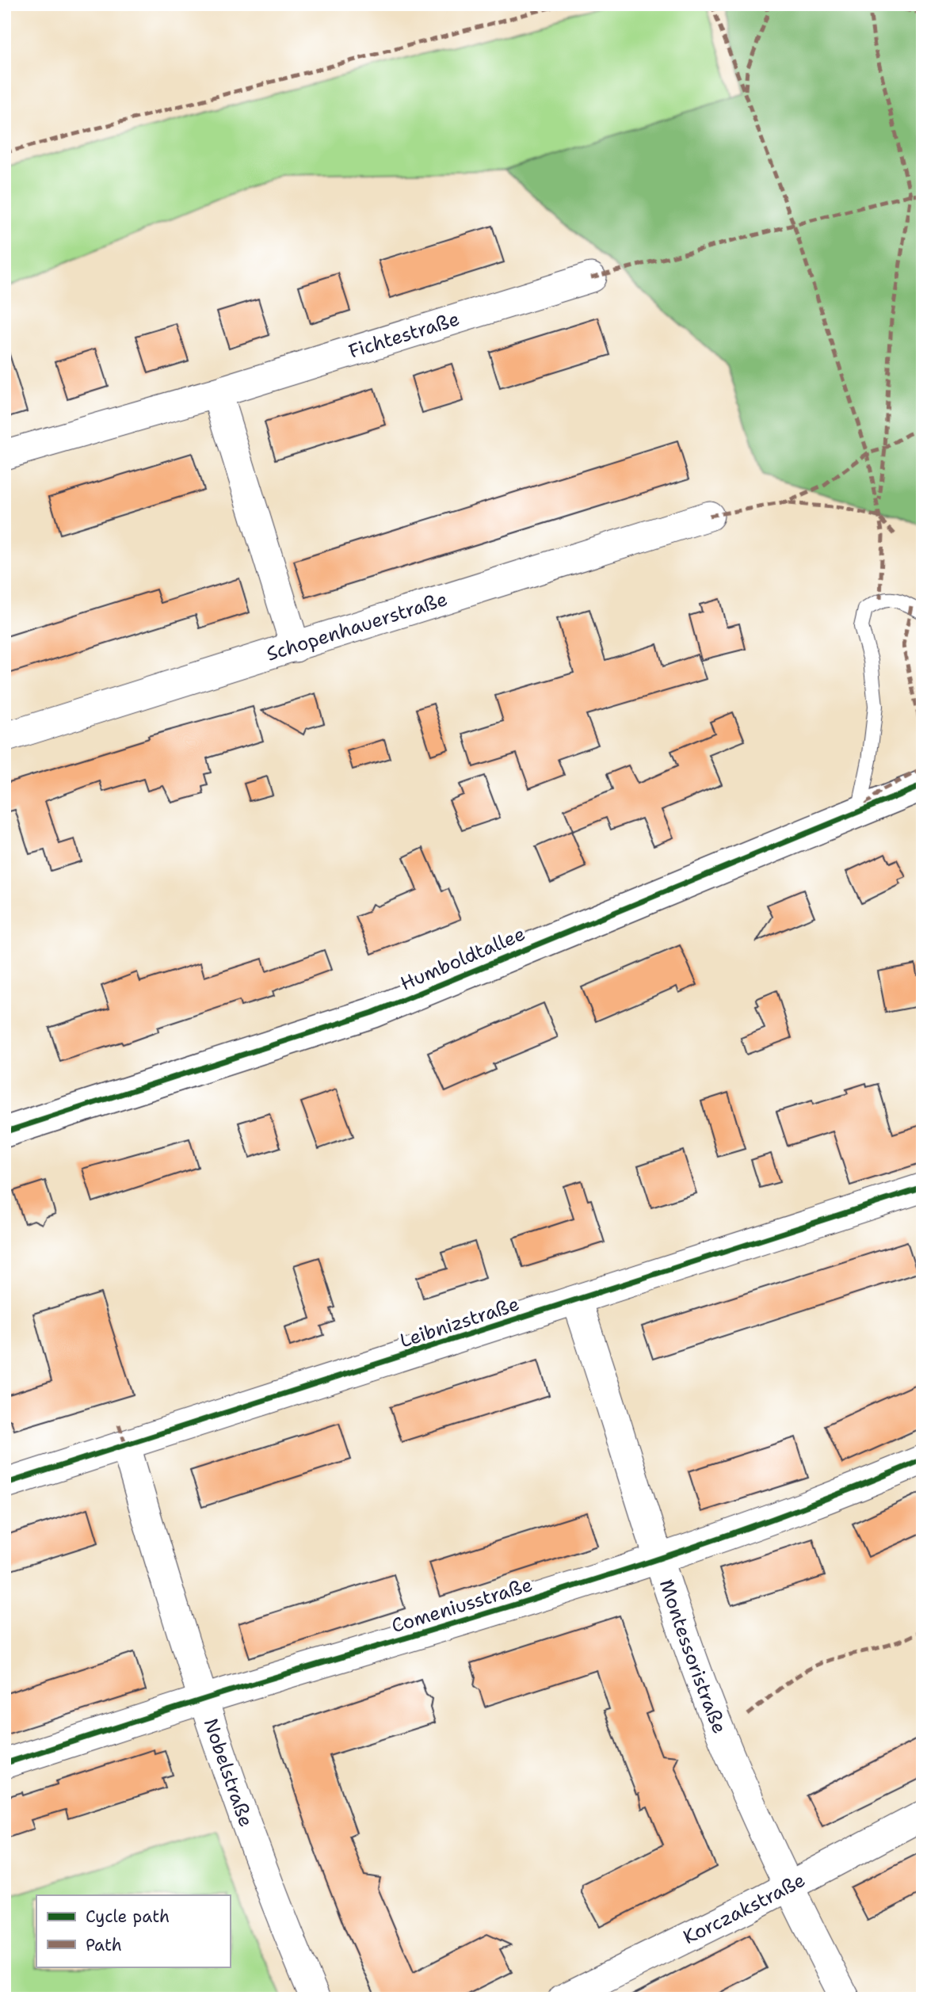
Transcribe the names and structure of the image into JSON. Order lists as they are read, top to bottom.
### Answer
{
  "streets": {
    "street": [
      "Fichtestraße",
      "Schopenhauerstraße",
      "Humboldtallee",
      "Leibnizstraße",
      "Comeniusstraße",
      "Montessoristraße",
      "Nobelstraße",
      "Korczakstraße"
    ]
  },
  "crossings": [
    ["Leibnizstraße", "Montessoristraße"],
    ["Leibnizstraße", "Nobelstraße"],
    ["Comeniusstraße", "Montessoristraße"],
    ["Comeniusstraße", "Nobelstraße"],
    ["Montessoristraße", "Korczakstraße"]
  ],
  "legend": ["Cycle path", "Path"]
}
